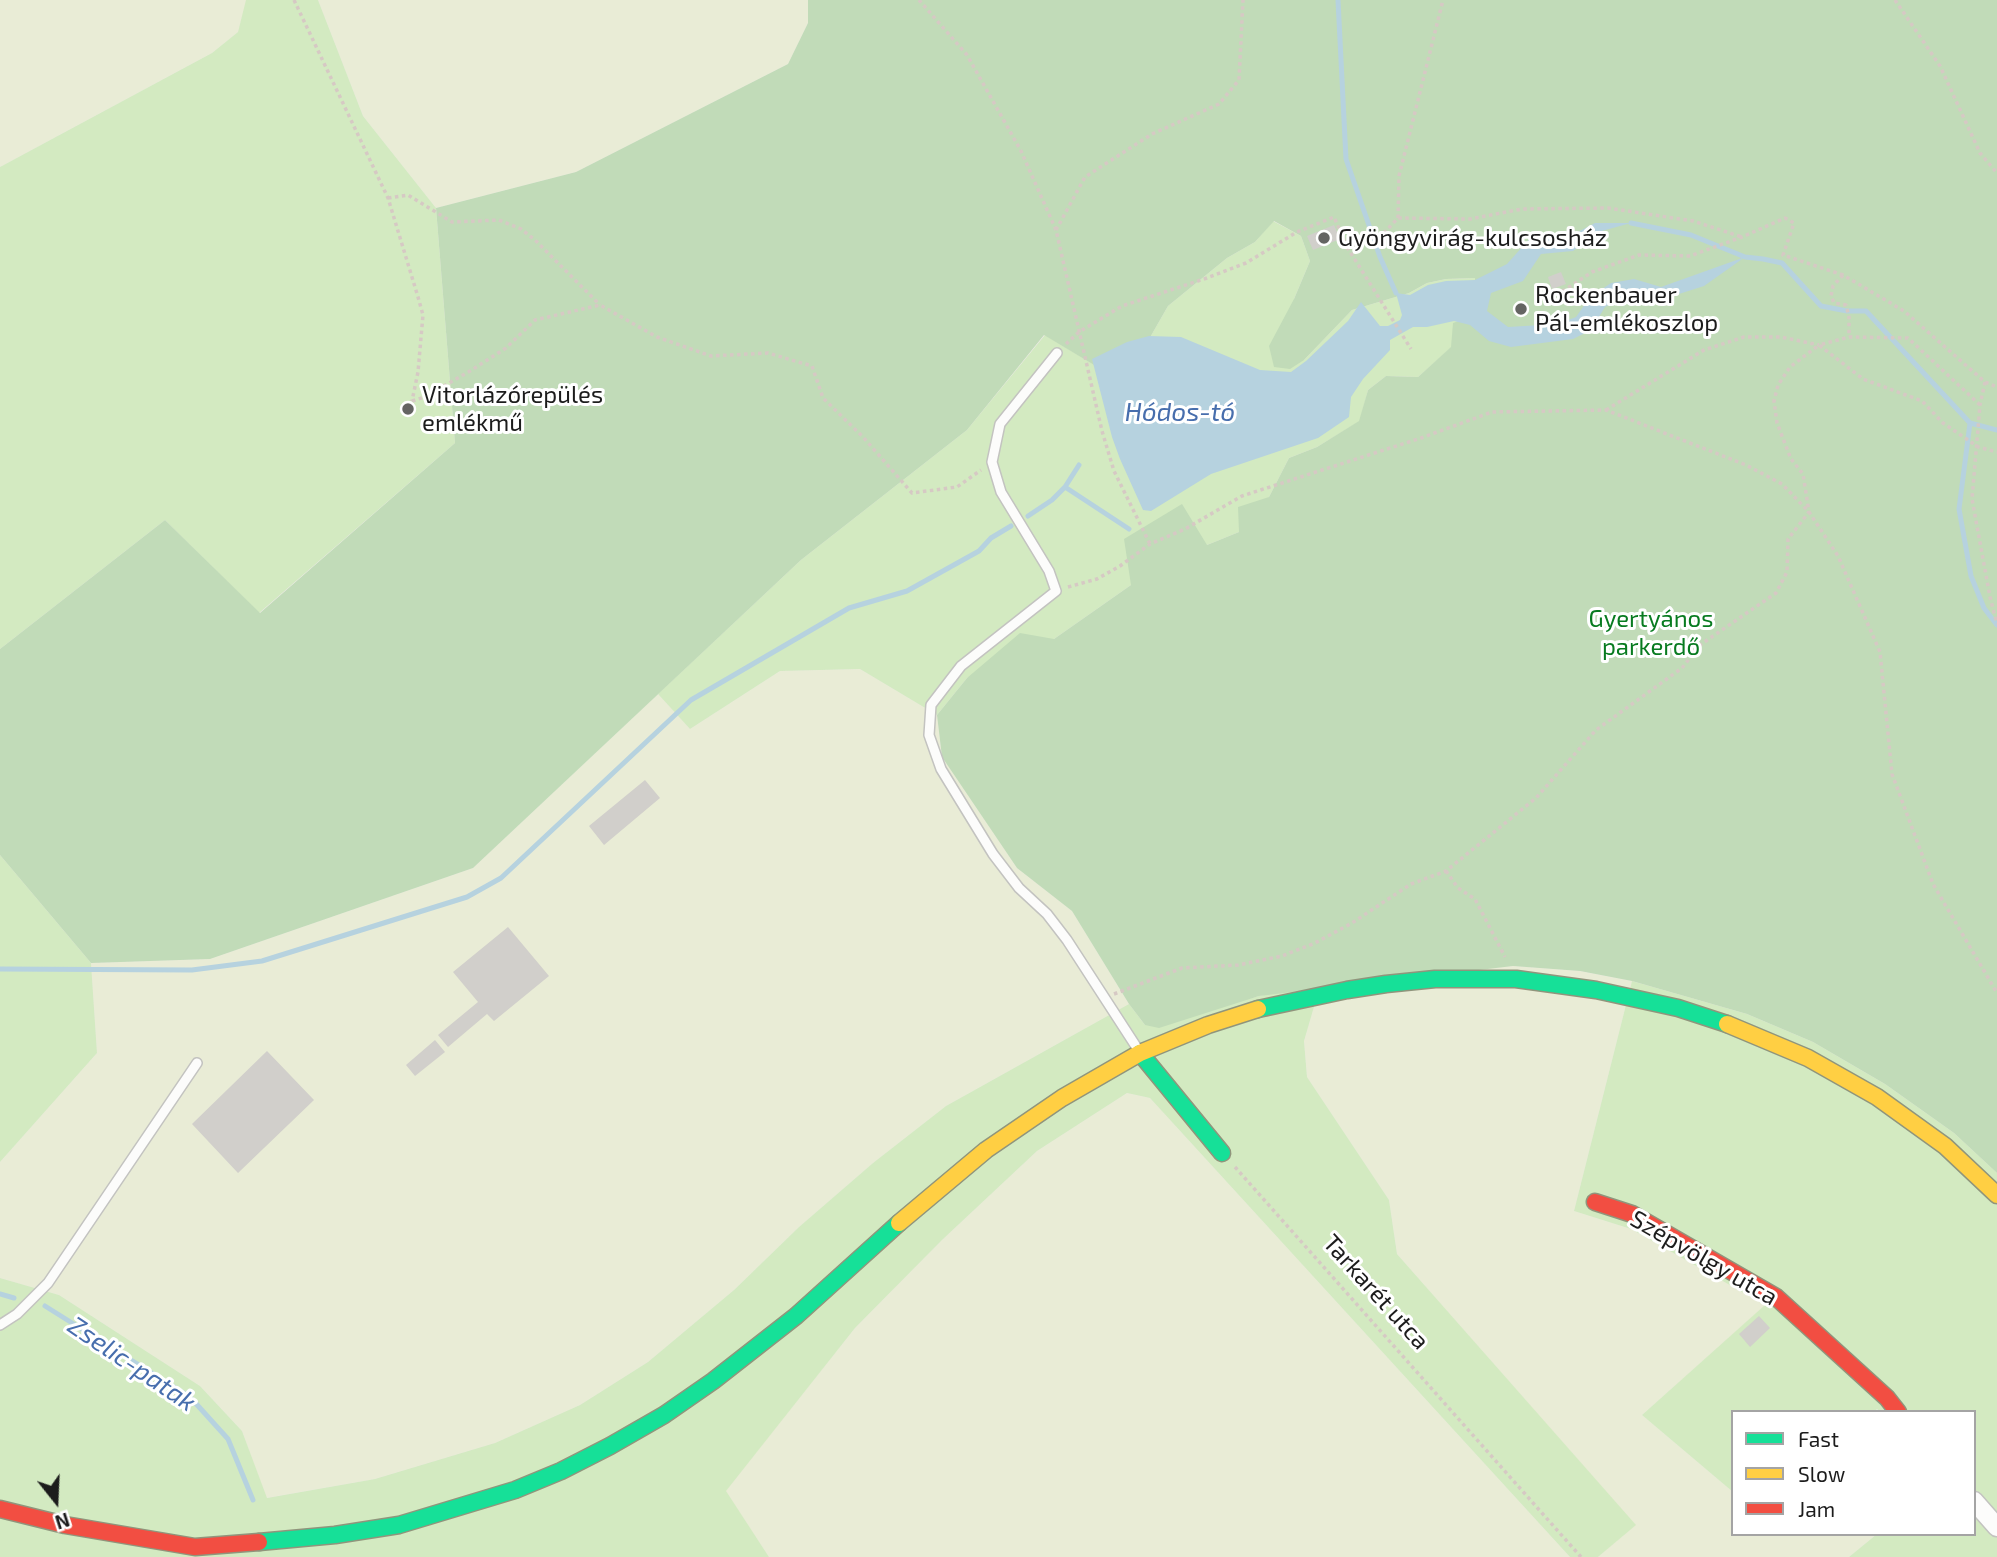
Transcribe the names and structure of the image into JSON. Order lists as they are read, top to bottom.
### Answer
{
  "streets": {
    "main road": ["Szépvölgy utca"],
    "path": ["Tarkarét utca"]
  },
  "water": ["Hódos-tó", "Zselic-patak"],
  "parks": ["Gyertyános parkerdő"],
  "places": ["Gyöngyvirág-kulcsosház", "Rockenbauer Pál-emlékoszlop", "Vitorlázórepülés emlékmű"],
  "legend": ["Fast", "Slow", "Jam"],
  "north": "bottom"
}
